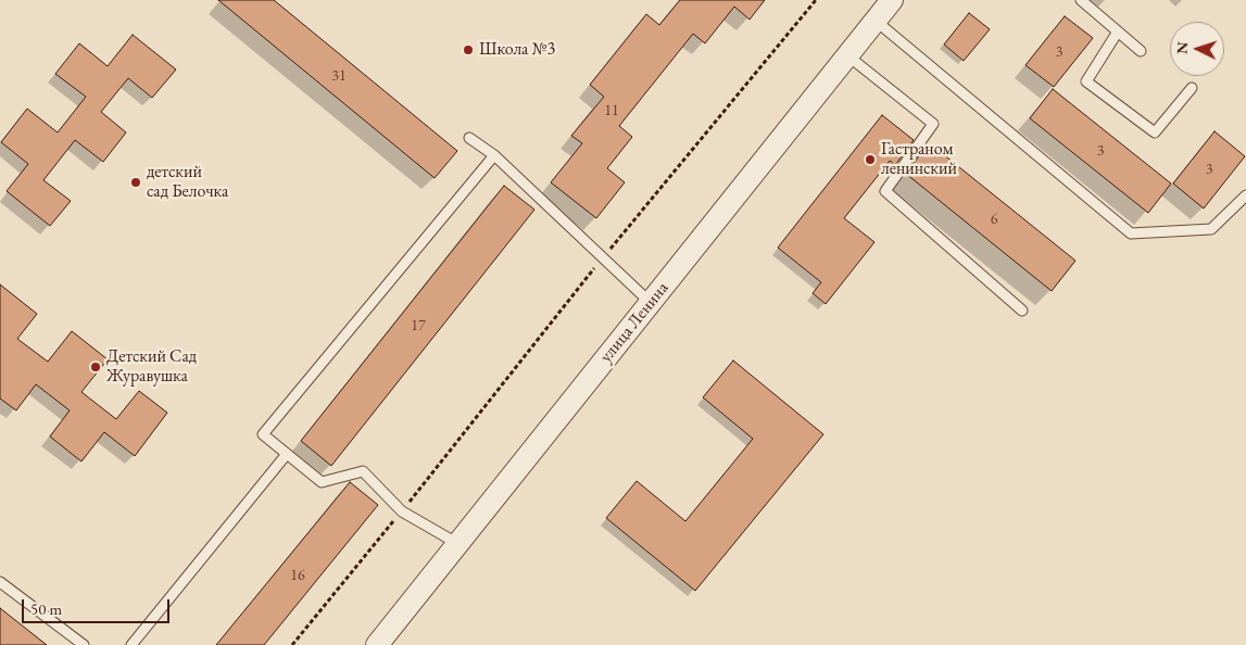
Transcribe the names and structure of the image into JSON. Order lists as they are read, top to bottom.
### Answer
{
  "streets": {
    "street": ["улица Ленина"]
  },
  "places": [
    "Школа №3",
    "Гастраном ленинский",
    "детский сад Белочка",
    "Детский Сад Журавушка"
  ],
  "house_numbers": [
    "3",
    "31",
    "11",
    "3",
    "3",
    "6",
    "17",
    "16"
  ],
  "scale_bar": "50 m",
  "north": "left"
}
